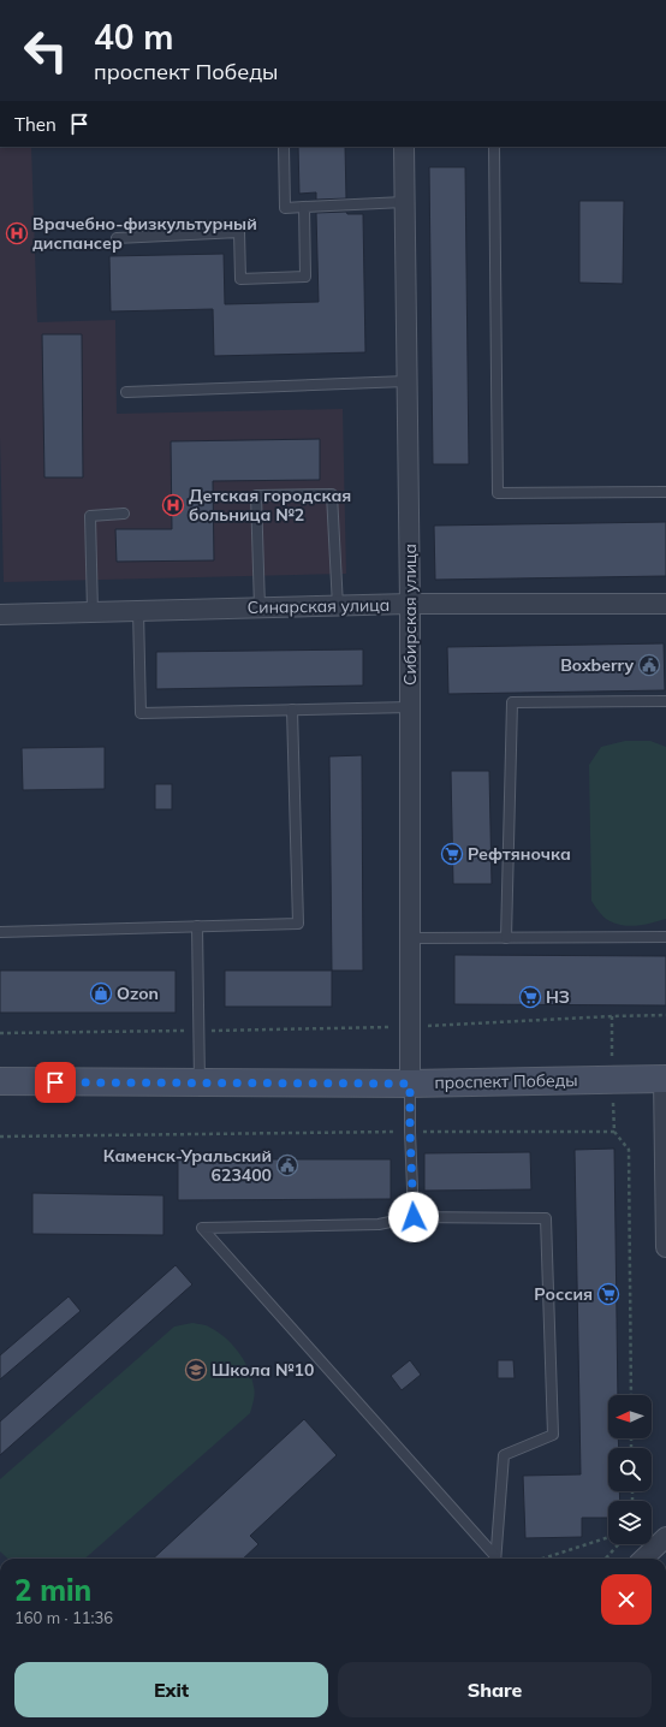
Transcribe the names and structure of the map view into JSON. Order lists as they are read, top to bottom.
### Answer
{
  "streets": {
    "main road": ["проспект Победы"],
    "street": ["Синарская улица", "Сибирская улица"]
  },
  "crossings": [
    ["Синарская улица", "Сибирская улица"],
    ["Сибирская улица", "проспект Победы"]
  ],
  "places": {
    "hospital": ["Врачебно-физкультурный диспансер", "Детская городская больница №2"],
    "public building": ["Boxberry", "Каменск-Уральский 623400"],
    "supermarket": ["Рефтяночка", "НЗ", "Россия"],
    "shop": ["Ozon"],
    "school or university": ["Школа №10"]
  },
  "north": "left",
  "page": {
    "turn": ["40 m", "проспект Победы"],
    "then": "Then",
    "heading": ["2 min", "160 m · 11:36"],
    "buttons": ["Exit", "Share"]
  }
}
